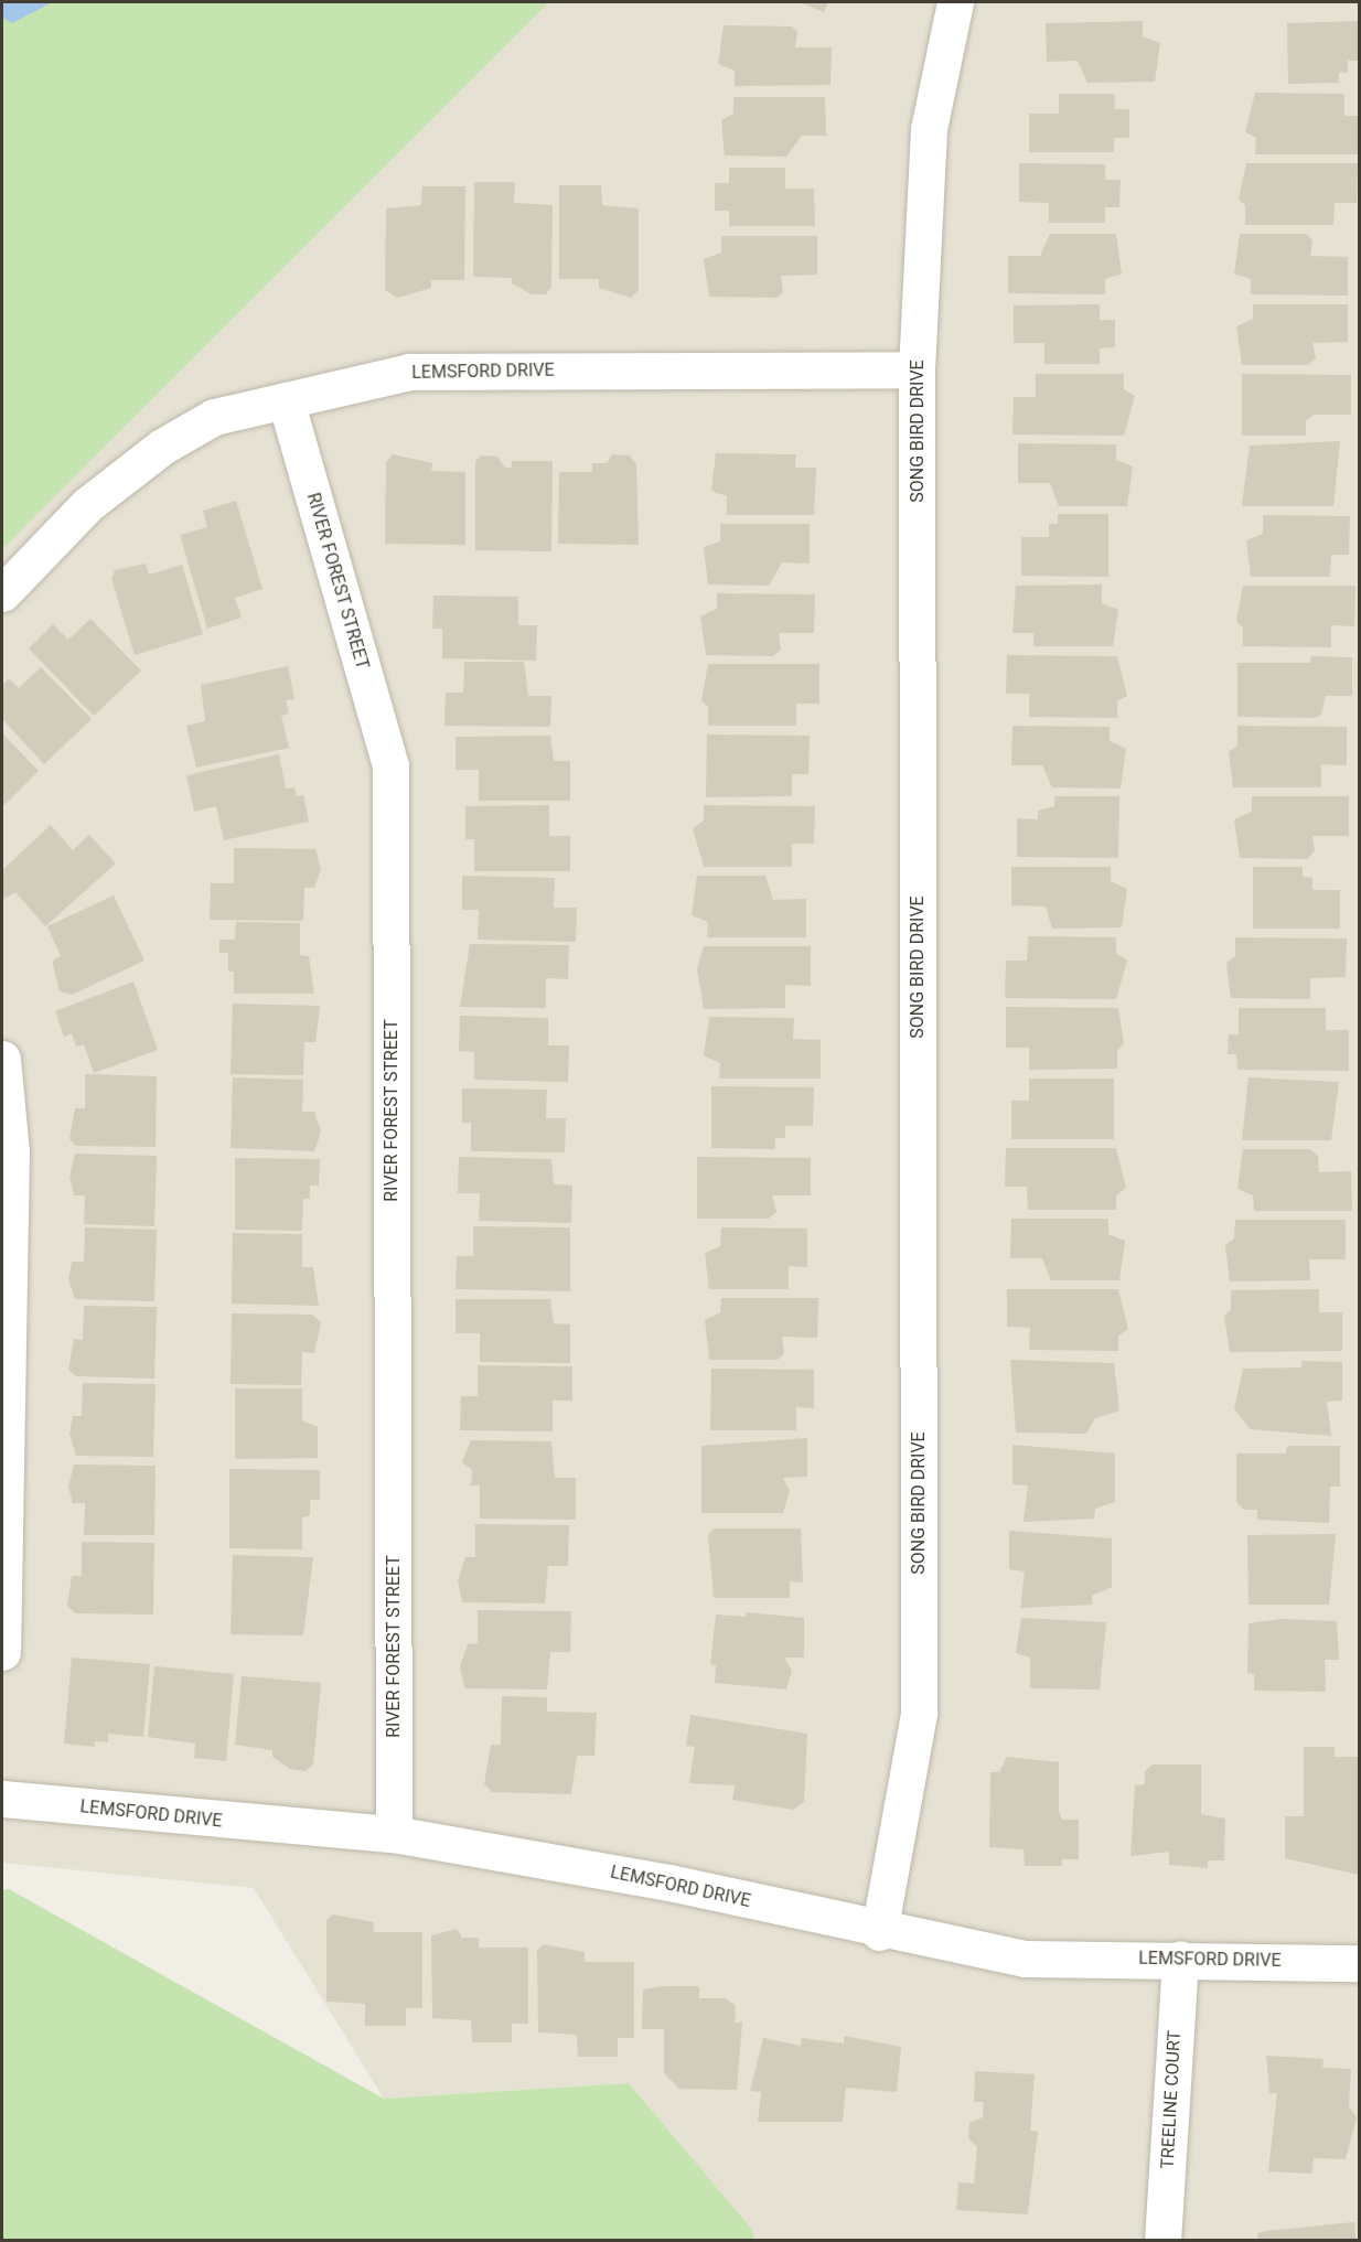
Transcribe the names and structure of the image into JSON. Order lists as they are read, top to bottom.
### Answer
{
  "streets": {
    "street": [
      "LEMSFORD DRIVE",
      "SONG BIRD DRIVE",
      "RIVER FOREST STREET",
      "TREELINE COURT"
    ]
  },
  "crossings": [
    ["LEMSFORD DRIVE", "SONG BIRD DRIVE"],
    ["LEMSFORD DRIVE", "RIVER FOREST STREET"],
    ["LEMSFORD DRIVE", "TREELINE COURT"]
  ]
}
